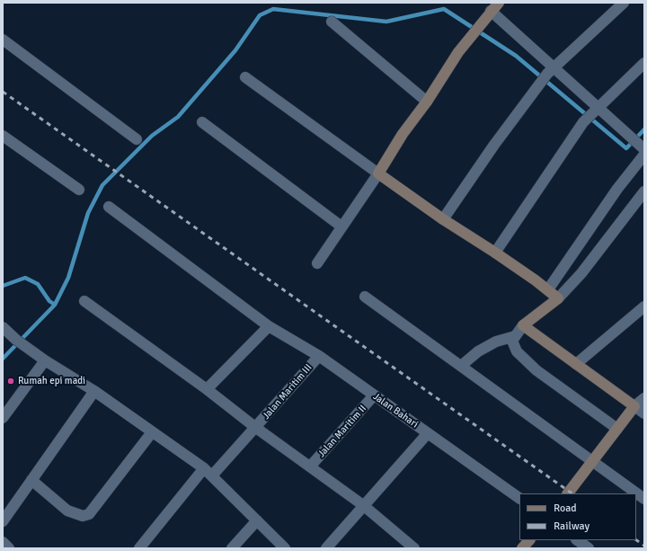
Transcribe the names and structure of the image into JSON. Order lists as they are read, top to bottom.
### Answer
{
  "streets": {
    "street": ["Jalan Maritim III", "Jalan Bahari", "Jalan Maritim II"]
  },
  "crossings": [
    ["Jalan Maritim III", "Jalan Bahari"],
    ["Jalan Bahari", "Jalan Maritim II"]
  ],
  "places": ["Rumah epi madi"],
  "legend": ["Road", "Railway"]
}
